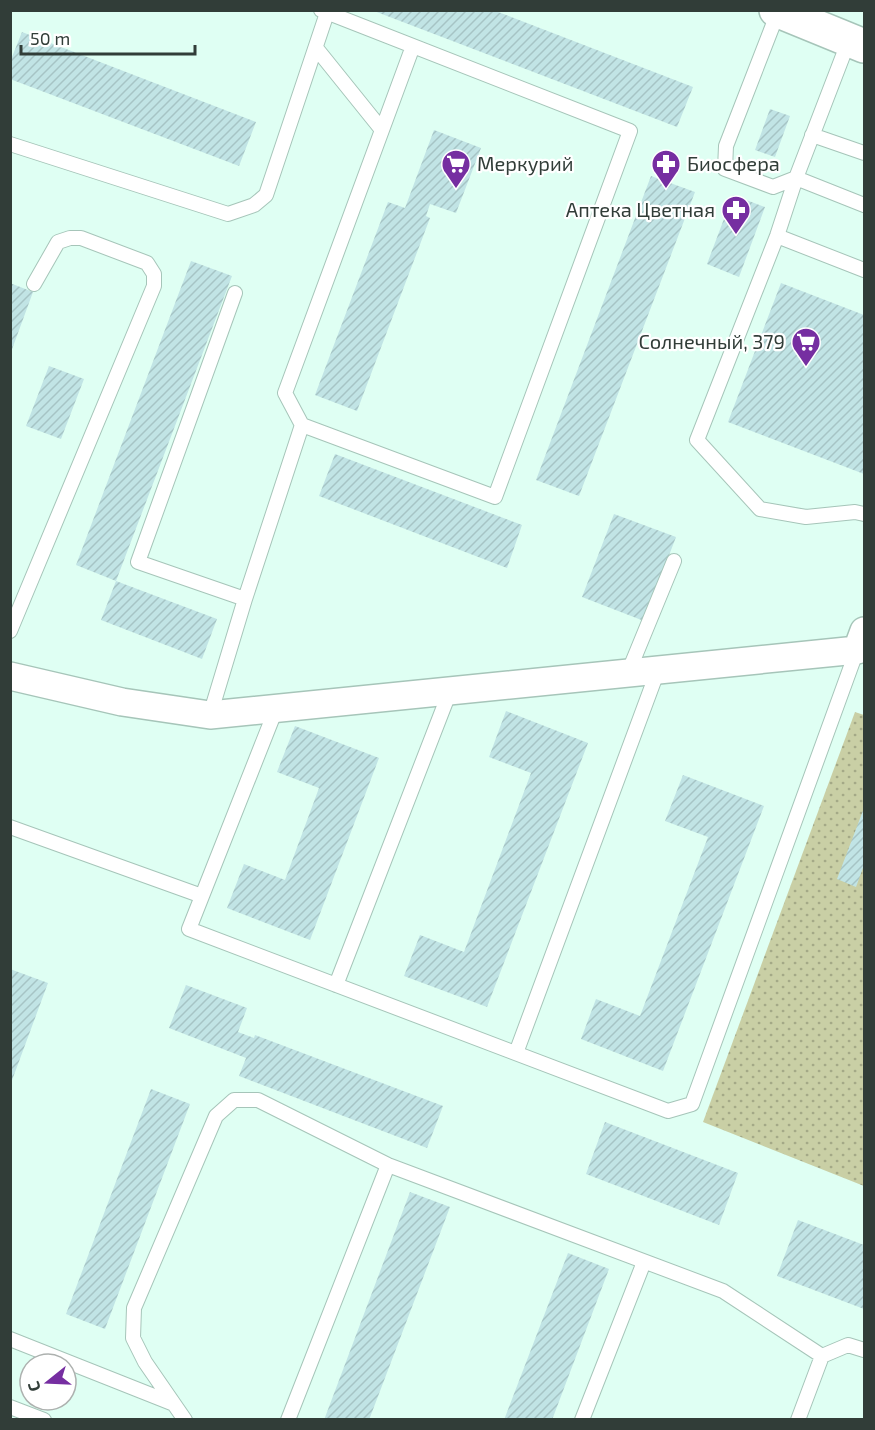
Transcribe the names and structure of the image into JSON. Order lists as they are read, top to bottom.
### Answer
{
  "places": {
    "supermarket": ["Меркурий", "Солнечный, 379"],
    "pharmacy": ["Биосфера", "Аптека Цветная"]
  },
  "scale_bar": "50 m",
  "north": "left"
}
